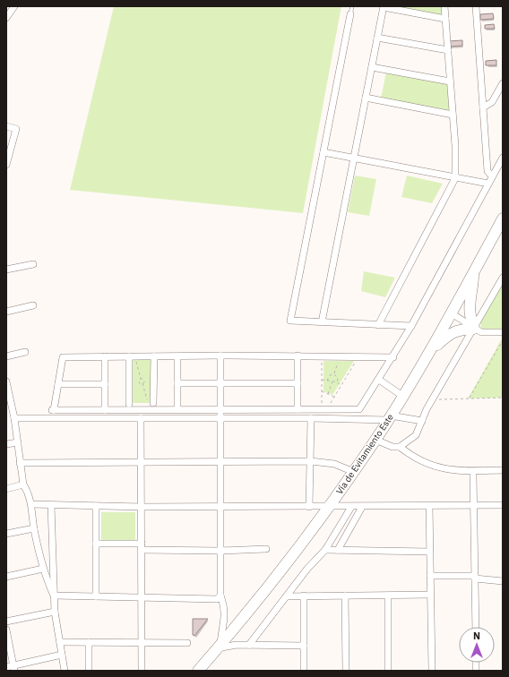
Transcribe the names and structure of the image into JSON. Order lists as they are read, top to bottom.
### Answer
{
  "streets": {
    "highway": ["Vía de Evitamiento Este"]
  },
  "north": "top"
}
